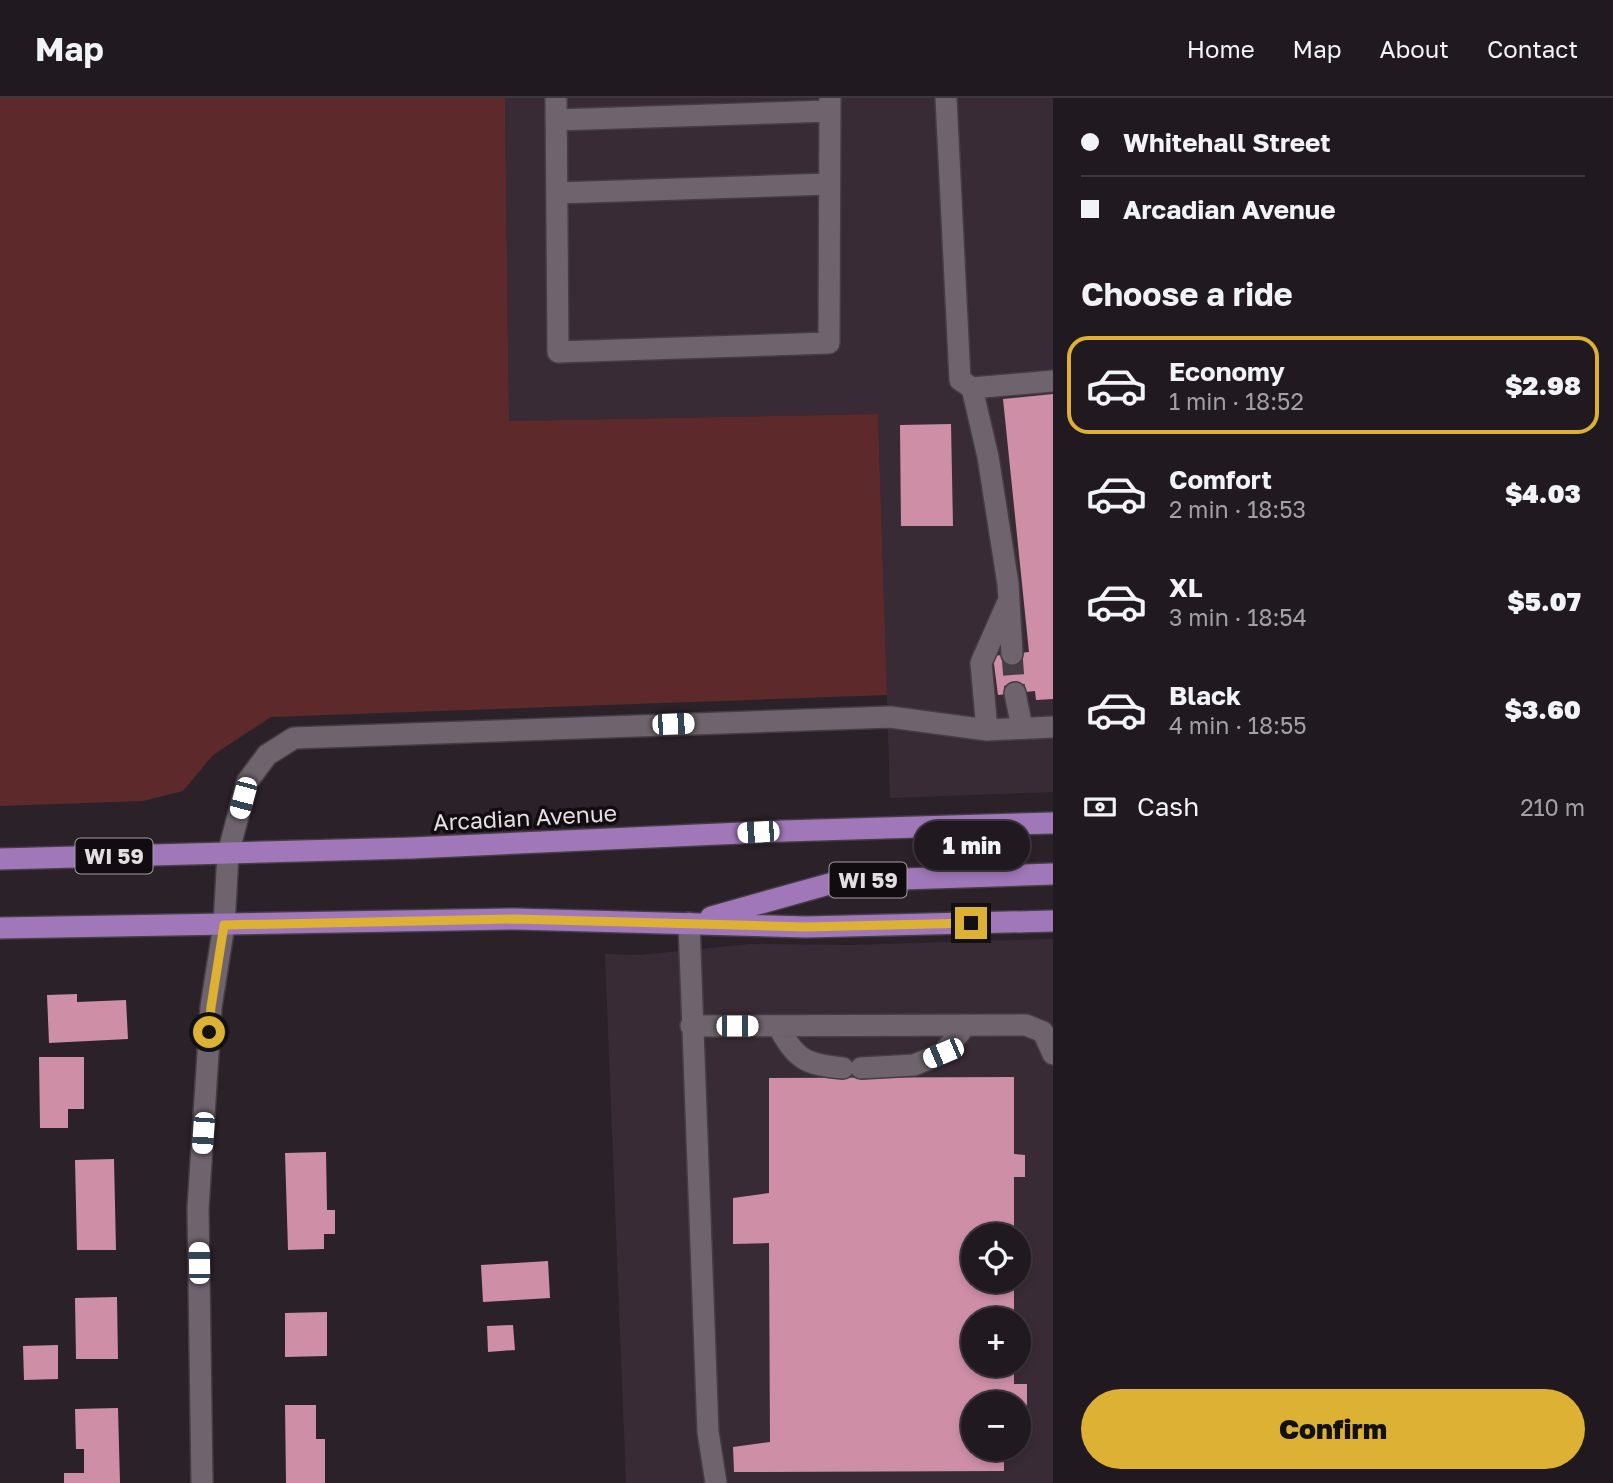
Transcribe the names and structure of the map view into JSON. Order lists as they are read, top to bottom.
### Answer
{
  "streets": {
    "main road": ["Arcadian Avenue", "WI 59"]
  },
  "page": {
    "header": "Map",
    "nav": [
      "Home",
      "Map",
      "About",
      "Contact"
    ],
    "banner": ["Whitehall Street", "Arcadian Avenue"],
    "heading": "Choose a ride",
    "list": [
      {
        "name": "Economy",
        "note": "1 min · 18:52",
        "value": "$2.98"
      },
      {
        "name": "Comfort",
        "note": "2 min · 18:53",
        "value": "$4.03"
      },
      {
        "name": "XL",
        "note": "3 min · 18:54",
        "value": "$5.07"
      },
      {
        "name": "Black",
        "note": "4 min · 18:55",
        "value": "$3.60"
      }
    ],
    "pay": ["Cash", "210 m"],
    "bubble": "1 min",
    "map_buttons": ["+", "−"],
    "buttons": "Confirm"
  }
}
